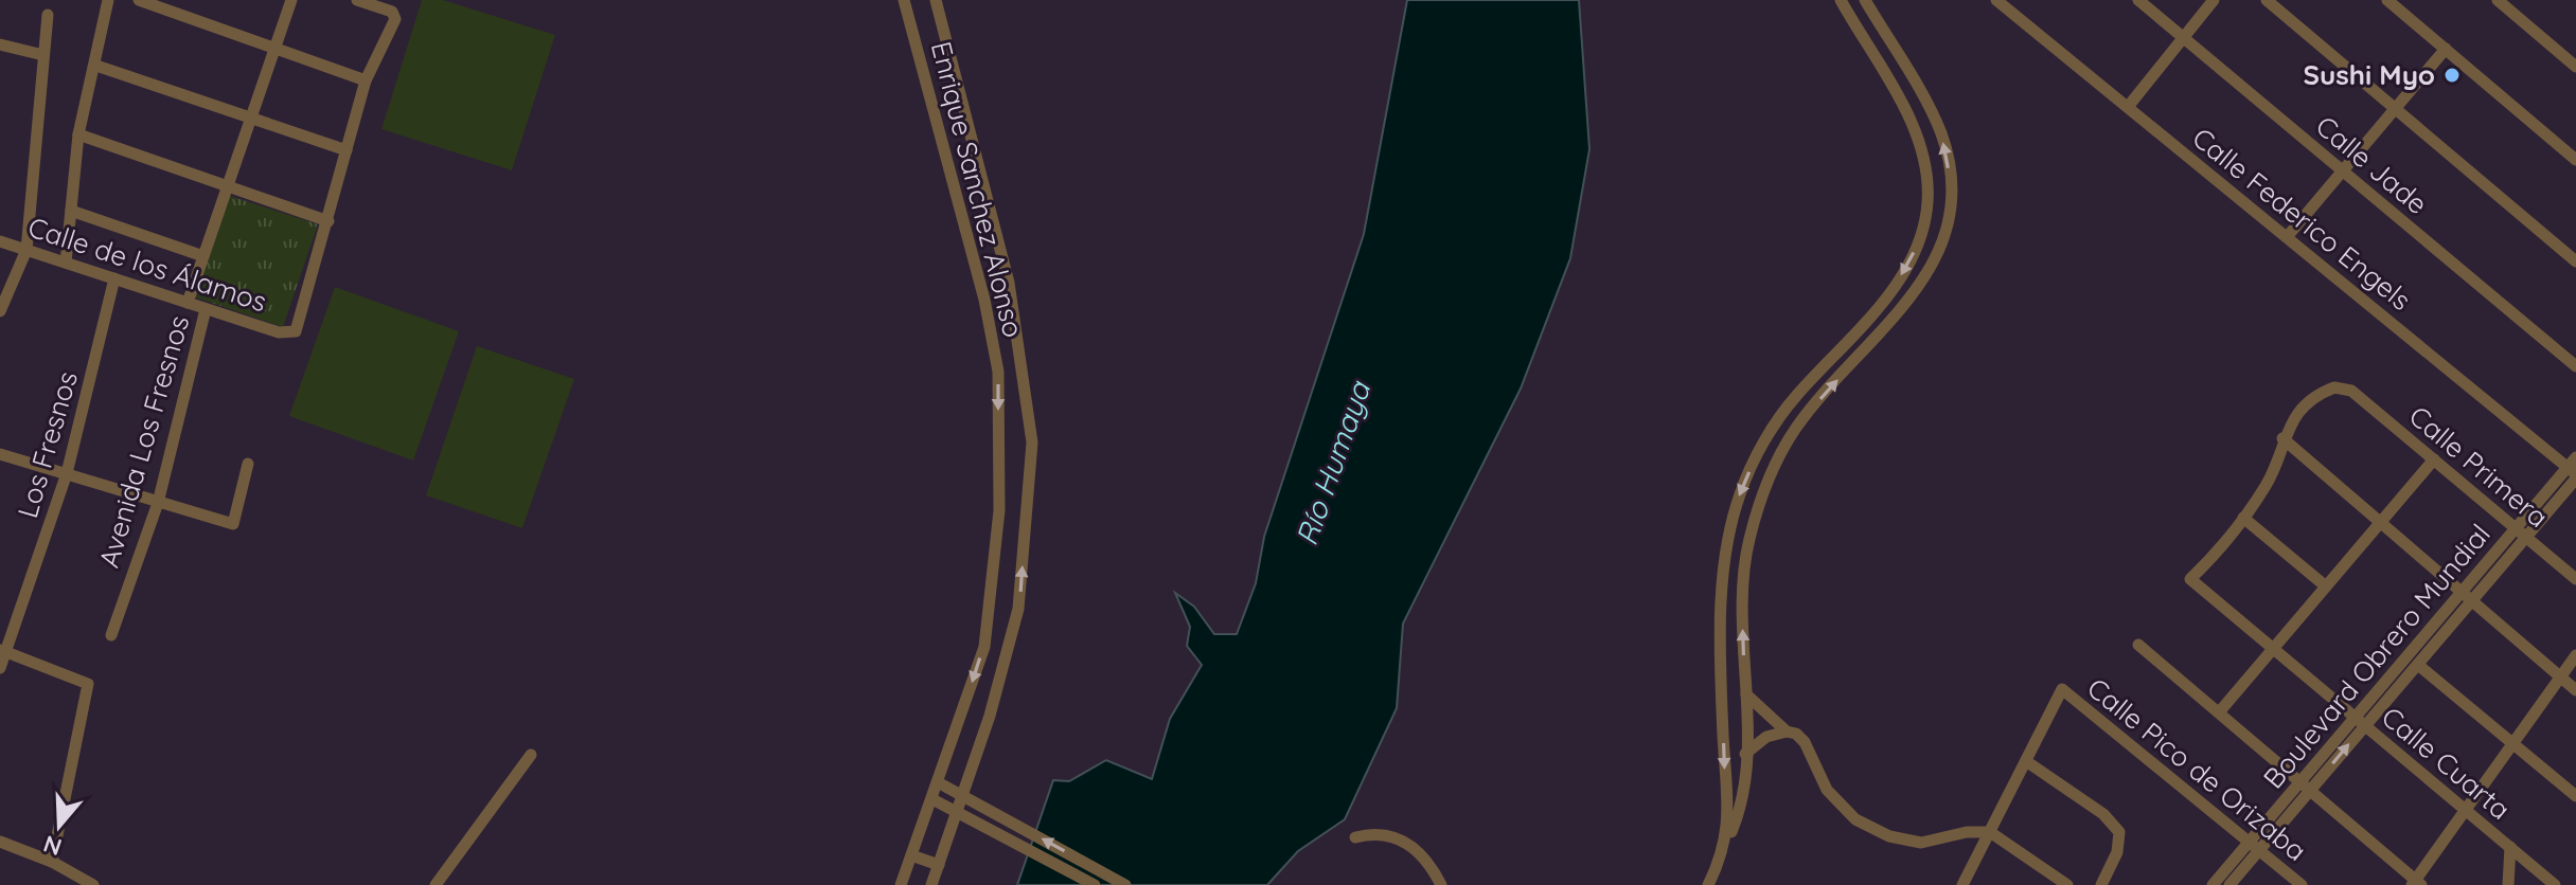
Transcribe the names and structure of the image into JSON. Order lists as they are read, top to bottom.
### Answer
{
  "streets": {
    "street": [
      "Calle Jade",
      "Enrique Sanchez Alonso",
      "Calle Federico Engels",
      "Calle de los Álamos",
      "Avenida Los Fresnos",
      "Los Fresnos",
      "Calle Primera",
      "Boulevard Obrero Mundial",
      "Calle Cuarta",
      "Calle Pico de Orizaba"
    ]
  },
  "crossings": [
    ["Calle Federico Engels", "Boulevard Obrero Mundial"],
    ["Calle de los Álamos", "Avenida Los Fresnos"],
    ["Calle de los Álamos", "Los Fresnos"],
    ["Calle Primera", "Boulevard Obrero Mundial"],
    ["Boulevard Obrero Mundial", "Calle Cuarta"],
    ["Boulevard Obrero Mundial", "Calle Pico de Orizaba"]
  ],
  "water": ["Río Humaya"],
  "places": ["Sushi Myo"],
  "north": "bottom"
}
